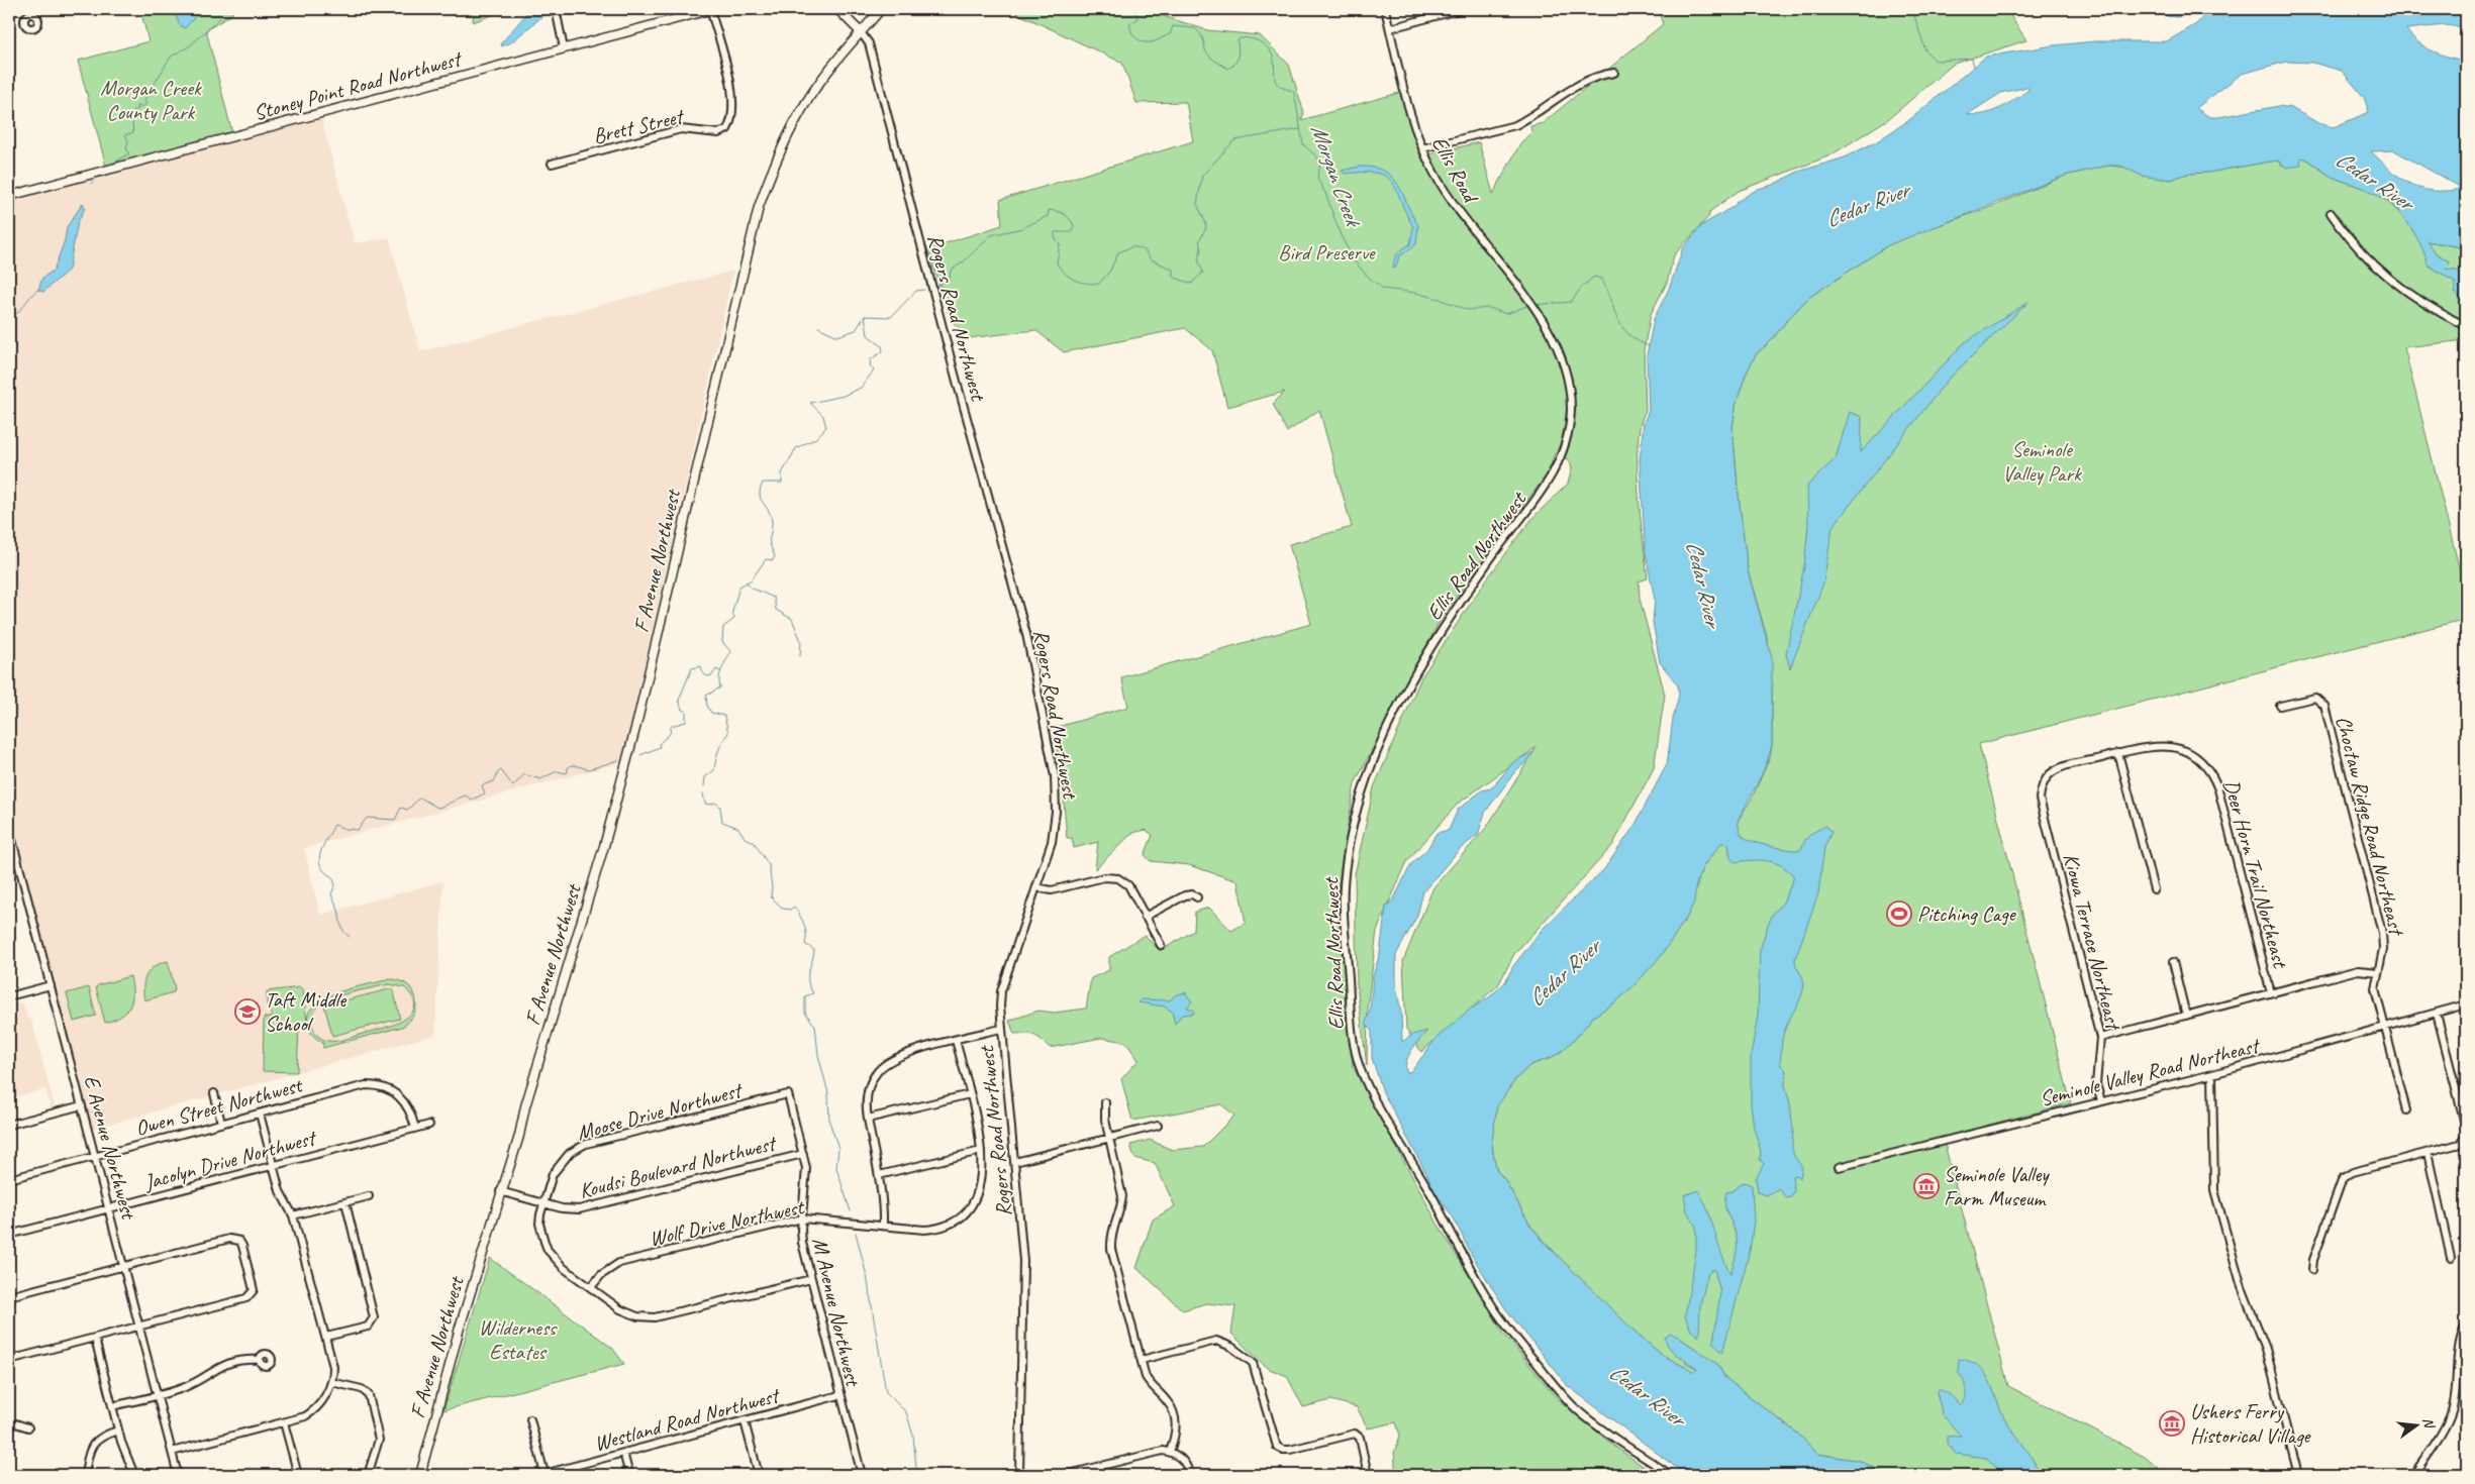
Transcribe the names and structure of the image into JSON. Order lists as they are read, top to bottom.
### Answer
{
  "streets": {
    "main road": ["Stoney Point Road Northwest", "F Avenue Northwest"],
    "street": [
      "Brett Street",
      "Ellis Road",
      "Rogers Road Northwest",
      "Ellis Road Northwest",
      "Choctaw Ridge Road Northeast",
      "Deer Horn Trail Northeast",
      "Kiowa Terrace Northeast",
      "Seminole Valley Road Northeast",
      "Owen Street Northwest",
      "Moose Drive Northwest",
      "E Avenue Northwest",
      "Jacolyn Drive Northwest",
      "Koudsi Boulevard Northwest",
      "Wolf Drive Northwest",
      "M Avenue Northwest",
      "Westland Road Northwest"
    ]
  },
  "crossings": [
    ["Stoney Point Road Northwest", "Brett Street"],
    ["Ellis Road", "Ellis Road Northwest"],
    ["Rogers Road Northwest", "F Avenue Northwest"],
    ["F Avenue Northwest", "Koudsi Boulevard Northwest"],
    ["Choctaw Ridge Road Northeast", "Seminole Valley Road Northeast"],
    ["Deer Horn Trail Northeast", "Kiowa Terrace Northeast"],
    ["Kiowa Terrace Northeast", "Seminole Valley Road Northeast"],
    ["Owen Street Northwest", "E Avenue Northwest"],
    ["Owen Street Northwest", "Jacolyn Drive Northwest"],
    ["Moose Drive Northwest", "Koudsi Boulevard Northwest"],
    ["Moose Drive Northwest", "Wolf Drive Northwest"],
    ["Moose Drive Northwest", "M Avenue Northwest"],
    ["E Avenue Northwest", "Jacolyn Drive Northwest"],
    ["Koudsi Boulevard Northwest", "M Avenue Northwest"],
    ["Wolf Drive Northwest", "M Avenue Northwest"],
    ["M Avenue Northwest", "Westland Road Northwest"]
  ],
  "water": ["Morgan Creek", "Cedar River"],
  "parks": [
    "Morgan Creek County Park",
    "Bird Preserve",
    "Seminole Valley Park",
    "Wilderness Estates"
  ],
  "places": {
    "sports": ["Pitching Cage"],
    "school or university": ["Taft Middle School"],
    "museum": ["Seminole Valley Farm Museum", "Ushers Ferry Historical Village"]
  },
  "north": "right"
}
